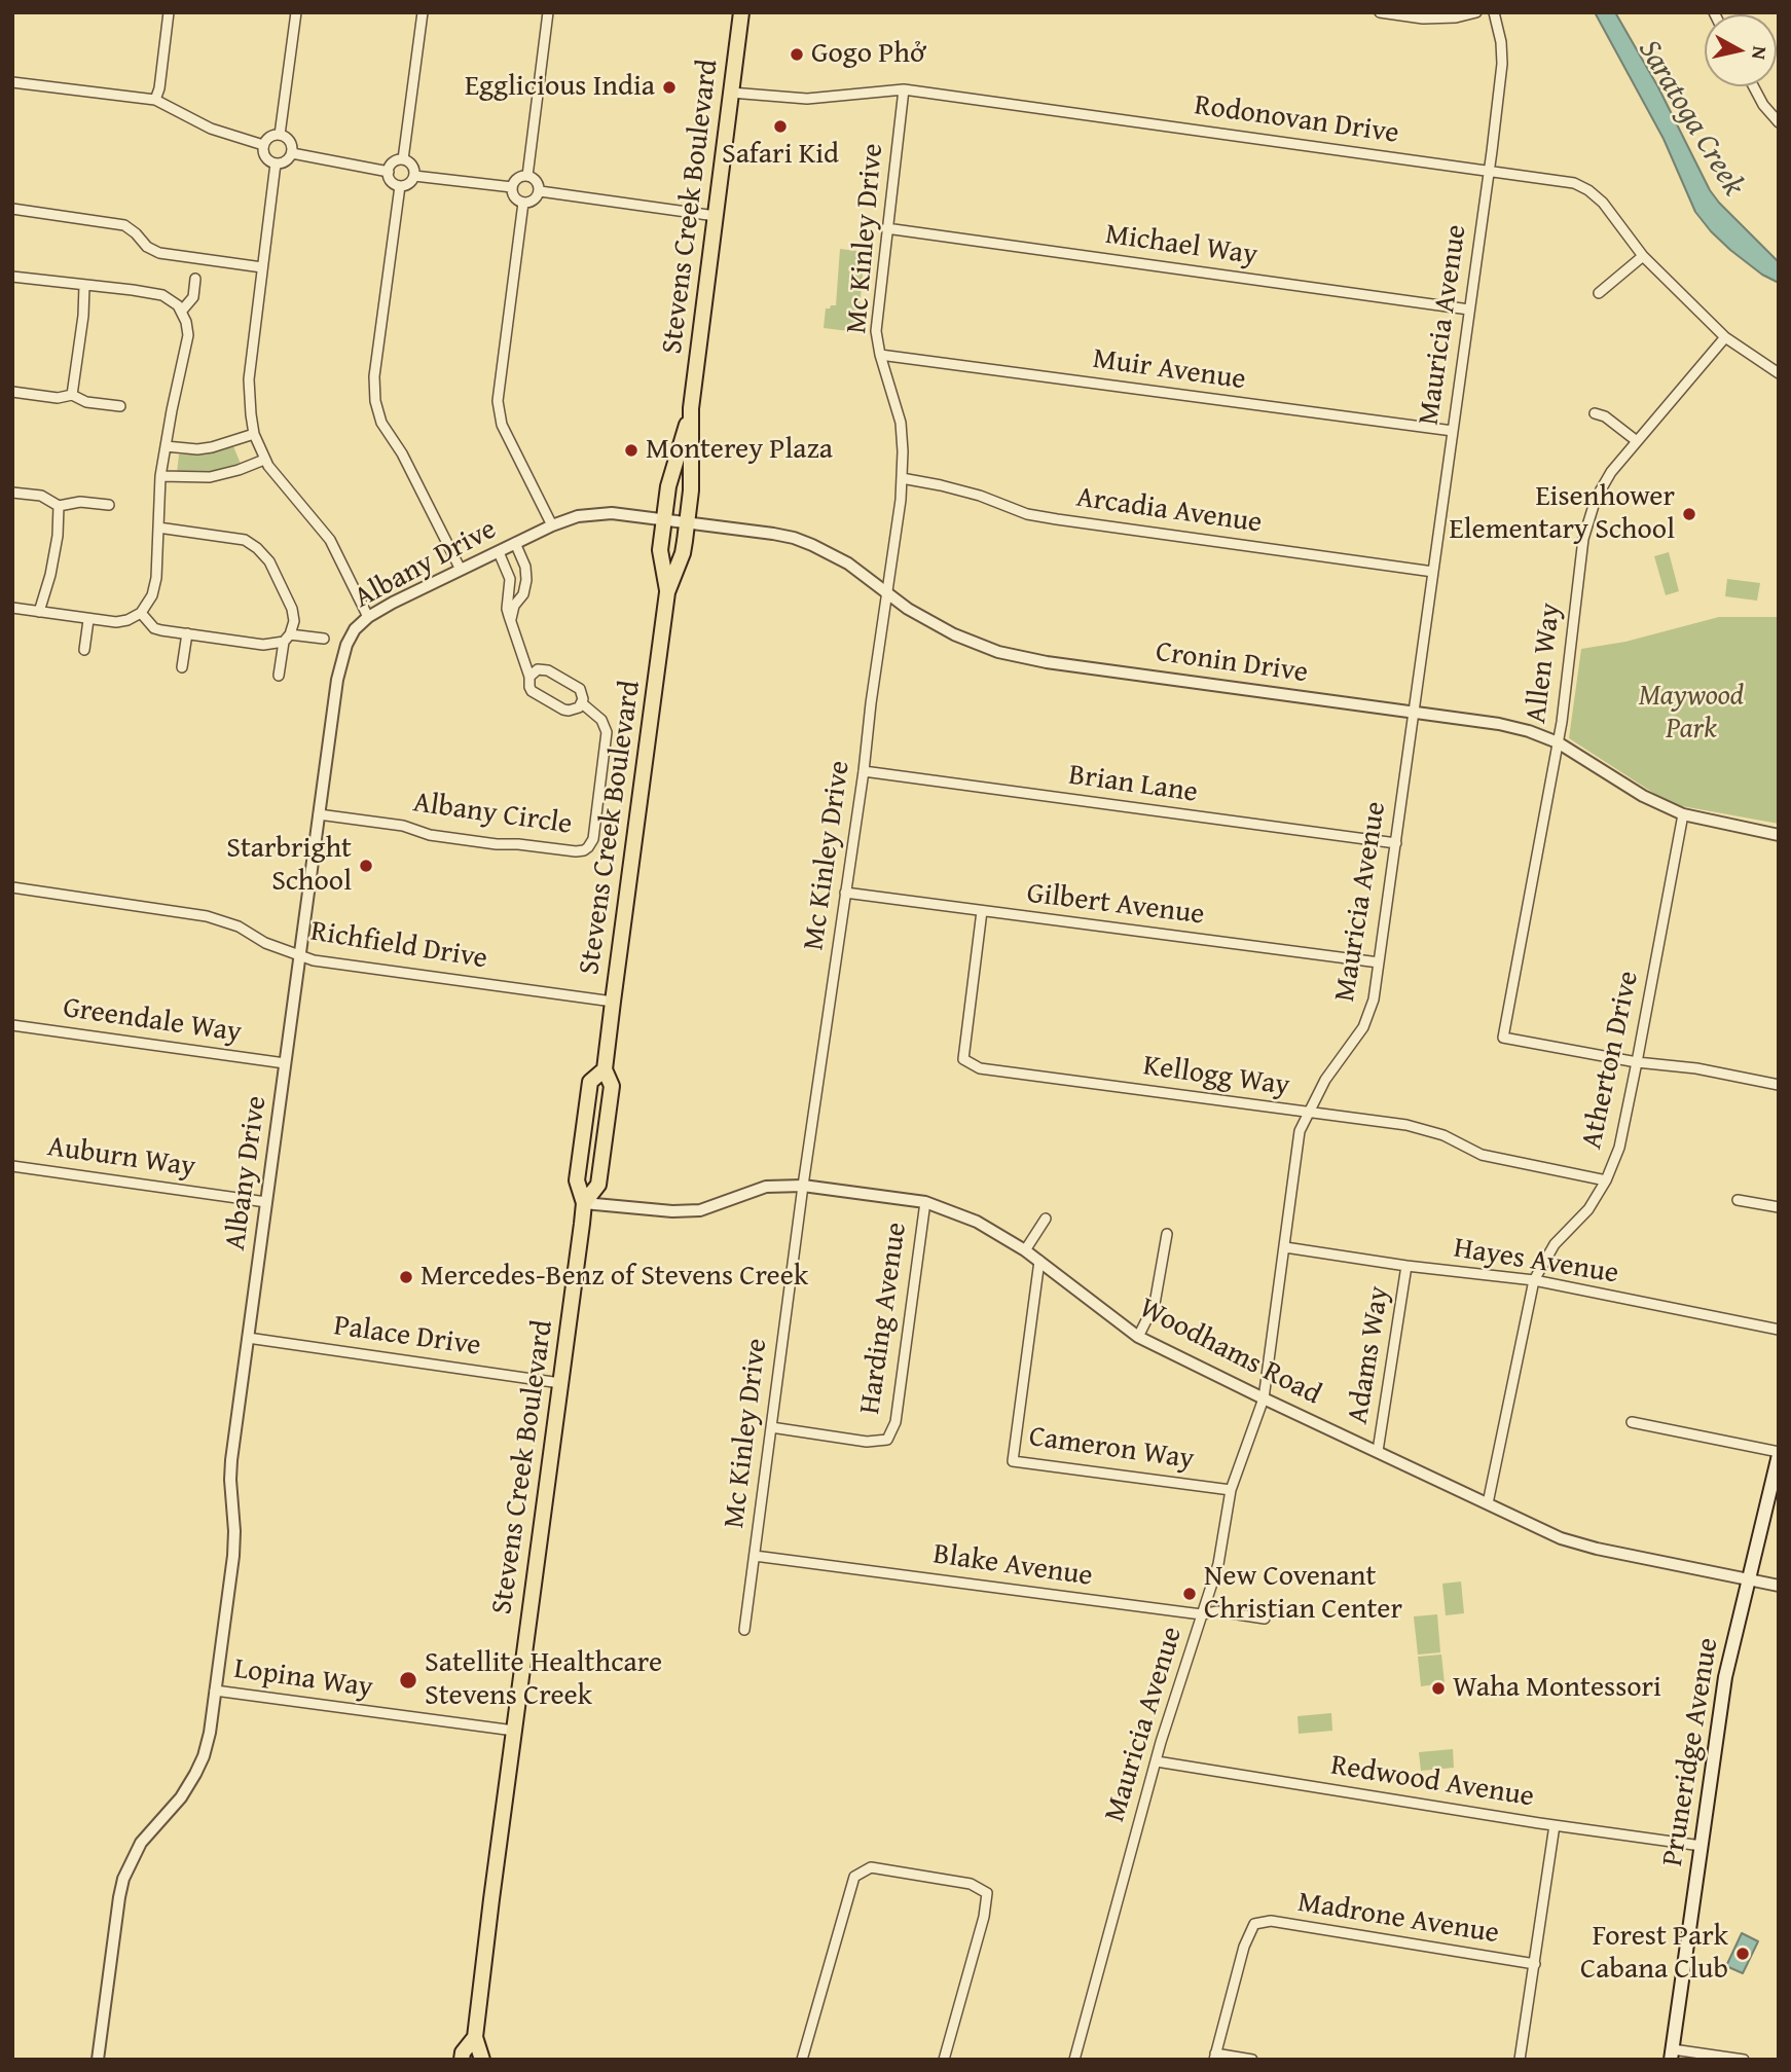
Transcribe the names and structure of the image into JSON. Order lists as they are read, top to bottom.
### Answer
{
  "streets": {
    "main road": ["Stevens Creek Boulevard", "Pruneridge Avenue"],
    "street": [
      "Rodonovan Drive",
      "Mc Kinley Drive",
      "Michael Way",
      "Mauricia Avenue",
      "Muir Avenue",
      "Arcadia Avenue",
      "Albany Drive",
      "Cronin Drive",
      "Allen Way",
      "Brian Lane",
      "Albany Circle",
      "Gilbert Avenue",
      "Richfield Drive",
      "Greendale Way",
      "Atherton Drive",
      "Kellogg Way",
      "Auburn Way",
      "Hayes Avenue",
      "Harding Avenue",
      "Palace Drive",
      "Woodhams Road",
      "Adams Way",
      "Cameron Way",
      "Blake Avenue",
      "Lopina Way",
      "Redwood Avenue",
      "Madrone Avenue"
    ]
  },
  "crossings": [
    ["Rodonovan Drive", "Stevens Creek Boulevard"],
    ["Rodonovan Drive", "Mc Kinley Drive"],
    ["Rodonovan Drive", "Mauricia Avenue"],
    ["Rodonovan Drive", "Allen Way"],
    ["Stevens Creek Boulevard", "Albany Drive"],
    ["Stevens Creek Boulevard", "Cronin Drive"],
    ["Stevens Creek Boulevard", "Richfield Drive"],
    ["Stevens Creek Boulevard", "Palace Drive"],
    ["Stevens Creek Boulevard", "Woodhams Road"],
    ["Stevens Creek Boulevard", "Lopina Way"],
    ["Mc Kinley Drive", "Michael Way"],
    ["Mc Kinley Drive", "Muir Avenue"],
    ["Mc Kinley Drive", "Arcadia Avenue"],
    ["Mc Kinley Drive", "Cronin Drive"],
    ["Mc Kinley Drive", "Brian Lane"],
    ["Mc Kinley Drive", "Gilbert Avenue"],
    ["Mc Kinley Drive", "Harding Avenue"],
    ["Mc Kinley Drive", "Woodhams Road"],
    ["Mc Kinley Drive", "Blake Avenue"],
    ["Michael Way", "Mauricia Avenue"],
    ["Mauricia Avenue", "Muir Avenue"],
    ["Mauricia Avenue", "Arcadia Avenue"],
    ["Mauricia Avenue", "Cronin Drive"],
    ["Mauricia Avenue", "Brian Lane"],
    ["Mauricia Avenue", "Gilbert Avenue"],
    ["Mauricia Avenue", "Kellogg Way"],
    ["Mauricia Avenue", "Hayes Avenue"],
    ["Mauricia Avenue", "Woodhams Road"],
    ["Mauricia Avenue", "Cameron Way"],
    ["Mauricia Avenue", "Blake Avenue"],
    ["Mauricia Avenue", "Redwood Avenue"],
    ["Albany Drive", "Cronin Drive"],
    ["Albany Drive", "Albany Circle"],
    ["Albany Drive", "Richfield Drive"],
    ["Albany Drive", "Greendale Way"],
    ["Albany Drive", "Auburn Way"],
    ["Albany Drive", "Palace Drive"],
    ["Albany Drive", "Lopina Way"],
    ["Cronin Drive", "Allen Way"],
    ["Cronin Drive", "Atherton Drive"],
    ["Allen Way", "Atherton Drive"],
    ["Gilbert Avenue", "Kellogg Way"],
    ["Atherton Drive", "Kellogg Way"],
    ["Atherton Drive", "Hayes Avenue"],
    ["Atherton Drive", "Woodhams Road"],
    ["Hayes Avenue", "Adams Way"],
    ["Harding Avenue", "Woodhams Road"],
    ["Woodhams Road", "Adams Way"],
    ["Woodhams Road", "Cameron Way"],
    ["Woodhams Road", "Pruneridge Avenue"],
    ["Pruneridge Avenue", "Redwood Avenue"]
  ],
  "water": ["Saratoga Creek"],
  "parks": ["Maywood Park"],
  "places": [
    "Gogo Phở",
    "Egglicious India",
    "Safari Kid",
    "Monterey Plaza",
    "Eisenhower Elementary School",
    "Starbright School",
    "Mercedes-Benz of Stevens Creek",
    "New Covenant Christian Center",
    "Satellite Healthcare Stevens Creek",
    "Waha Montessori",
    "Forest Park Cabana Club"
  ],
  "north": "right"
}
